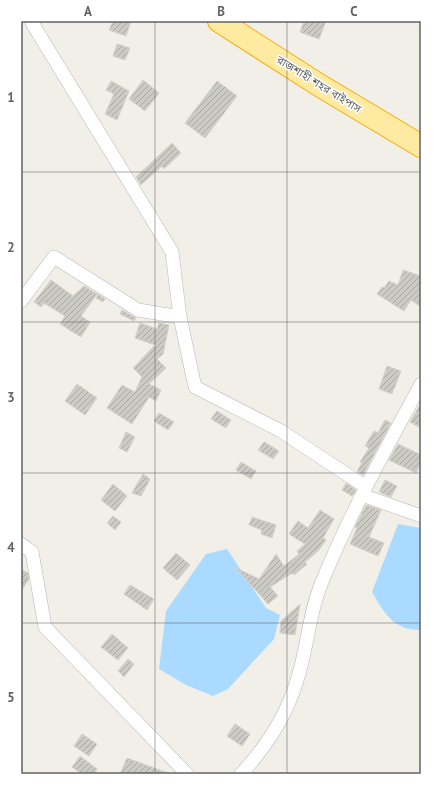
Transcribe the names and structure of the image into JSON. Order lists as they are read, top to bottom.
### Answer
{
  "streets": {
    "highway": ["রাজশাহী শহর বাইপাস"]
  },
  "grid": {
    "columns": ["A", "B", "C"],
    "rows": [
      "1",
      "2",
      "3",
      "4",
      "5"
    ]
  }
}
